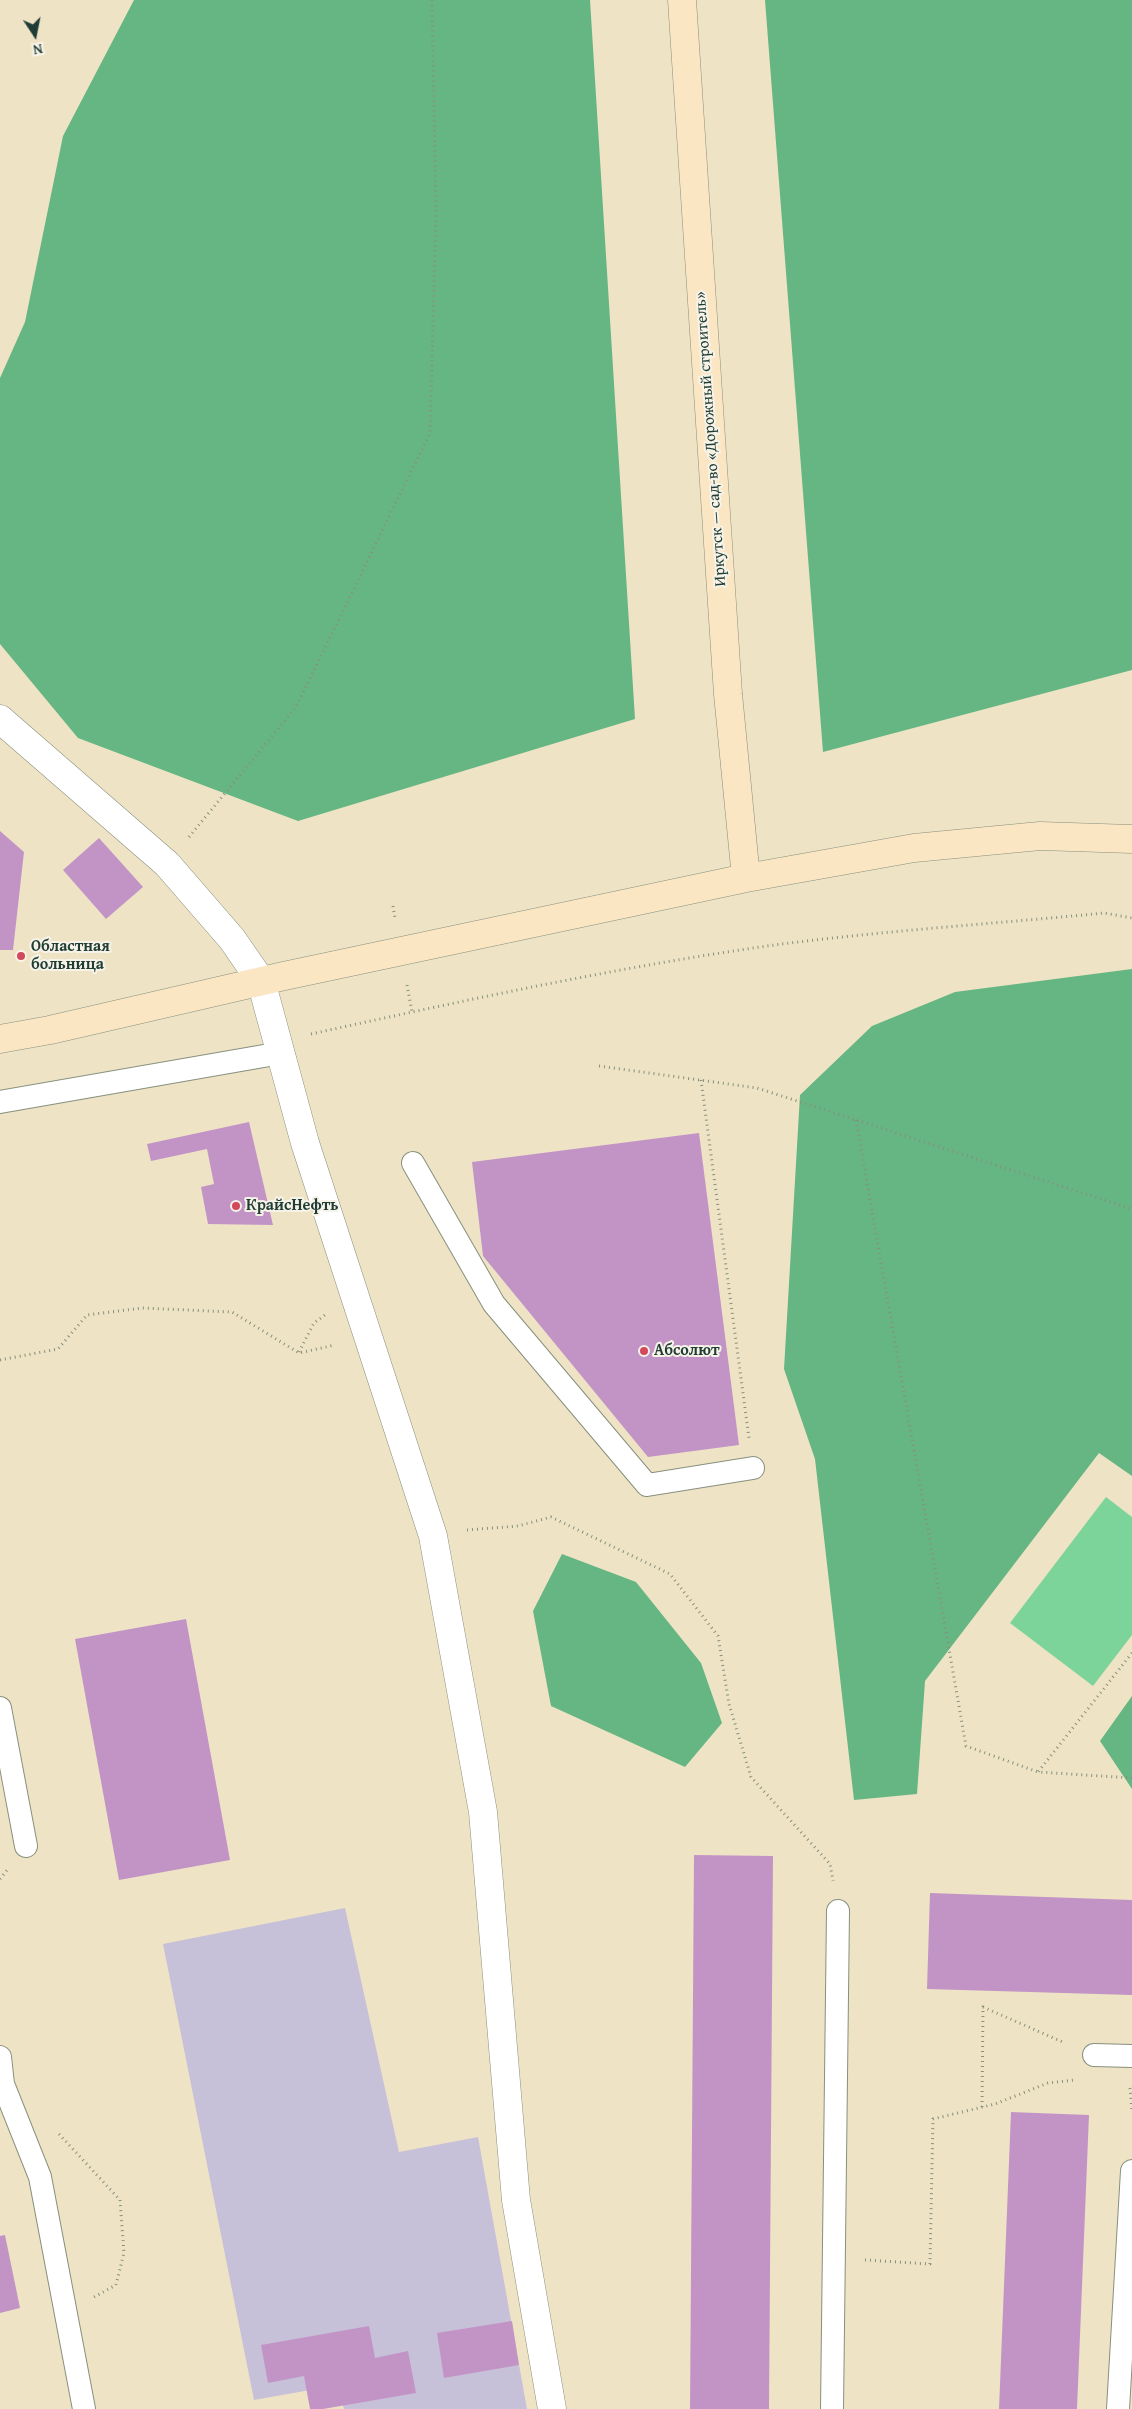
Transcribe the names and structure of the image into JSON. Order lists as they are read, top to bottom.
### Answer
{
  "streets": {
    "main road": ["Иркутск — сад-во «Дорожный строитель»"]
  },
  "places": ["Областная больница", "КрайсНефть", "Абсолют"],
  "north": "bottom"
}
